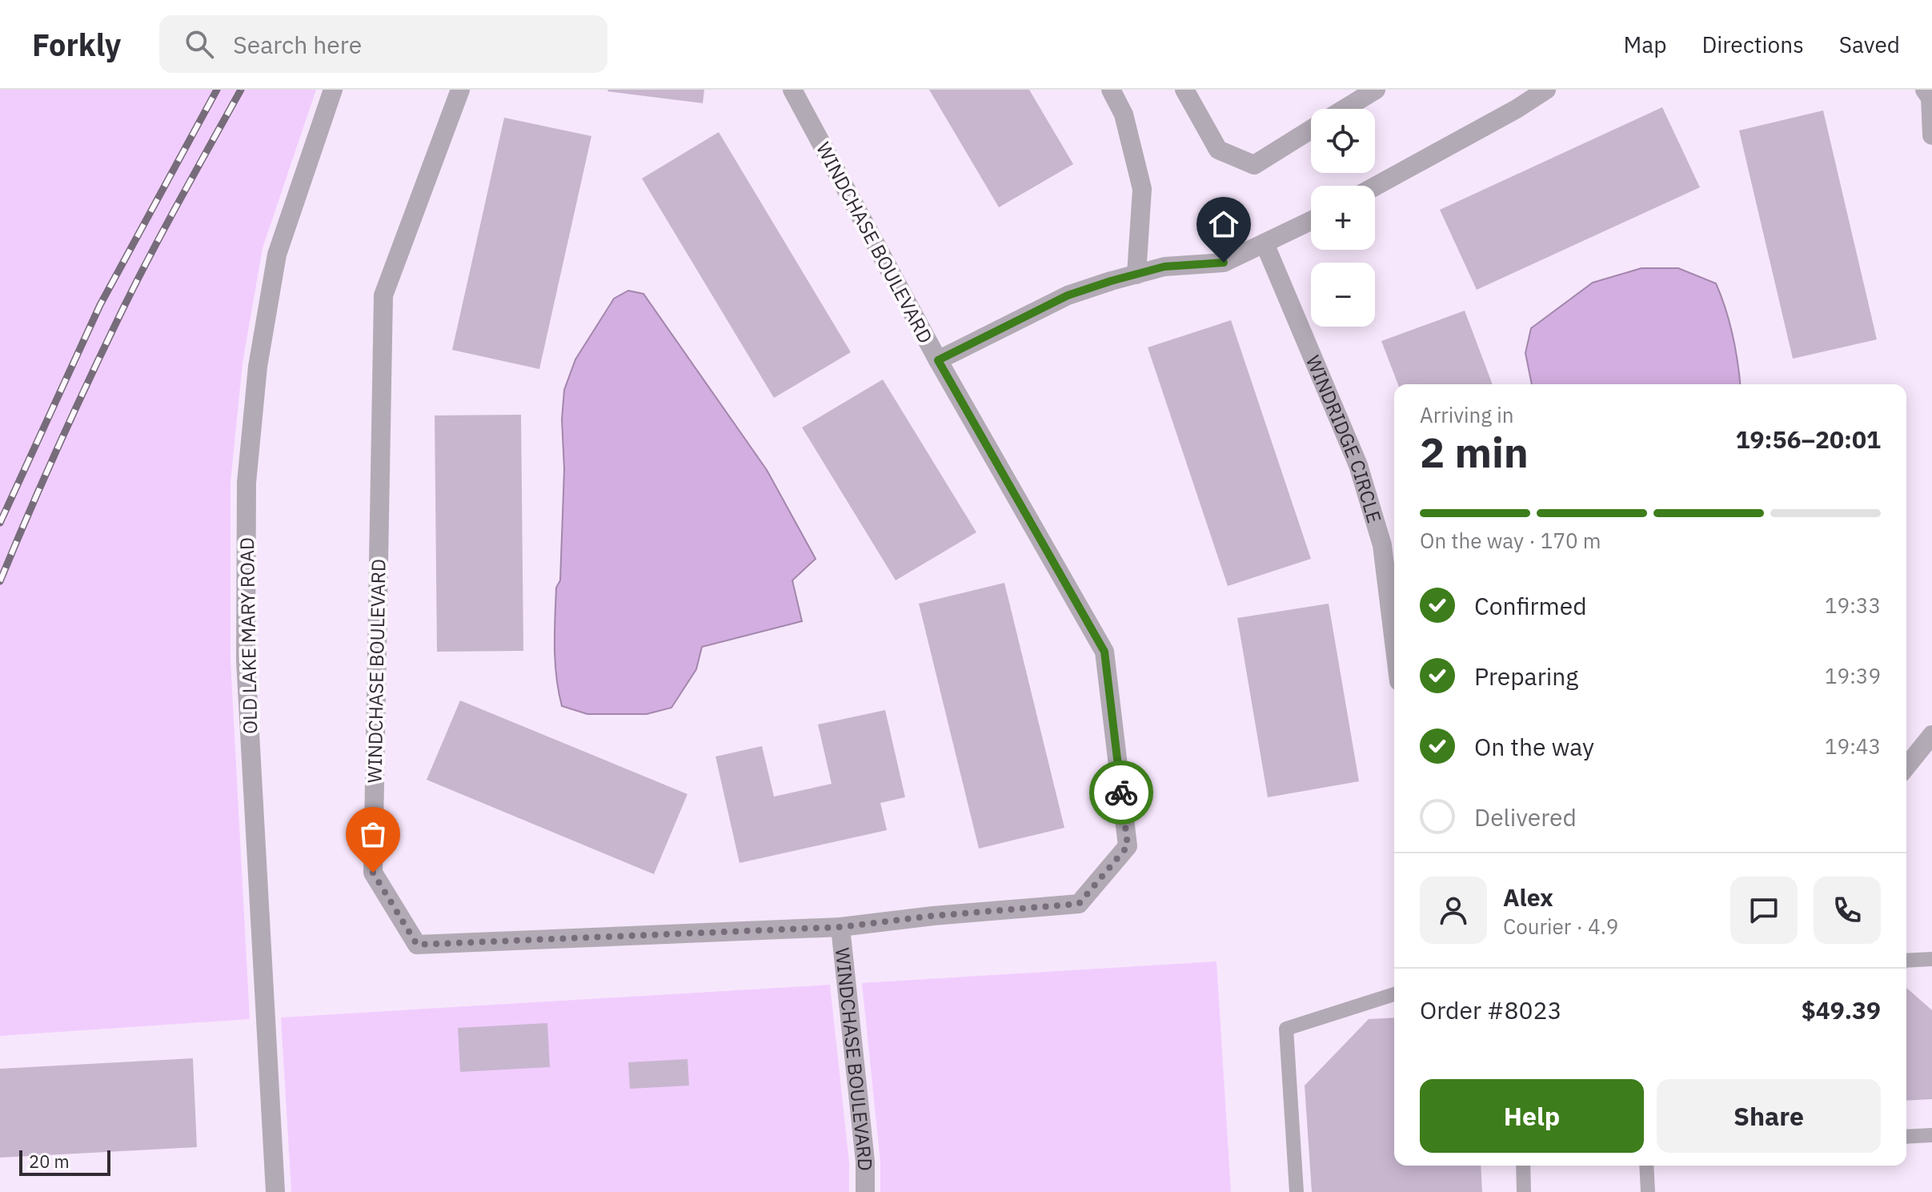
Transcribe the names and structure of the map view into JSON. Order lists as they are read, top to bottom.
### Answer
{
  "streets": {
    "street": ["WINDCHASE BOULEVARD", "WINDRIDGE CIRCLE", "OLD LAKE MARY ROAD"]
  },
  "scale_bar": "20 m",
  "page": {
    "header": "Forkly",
    "search": "Search here",
    "nav": ["Map", "Directions", "Saved"],
    "map_buttons": ["+", "−"],
    "heading": ["2 min", "Arriving in", "19:56–20:01"],
    "panel": [
      "Alex",
      "Courier · 4.9",
      "Order #8023",
      "$49.39"
    ],
    "bar": "On the way · 170 m",
    "list": [
      ["Confirmed", "19:33"],
      ["Preparing", "19:39"],
      ["On the way", "19:43"],
      "Delivered"
    ],
    "buttons": ["Help", "Share"],
    "scale": "20 m"
  }
}
